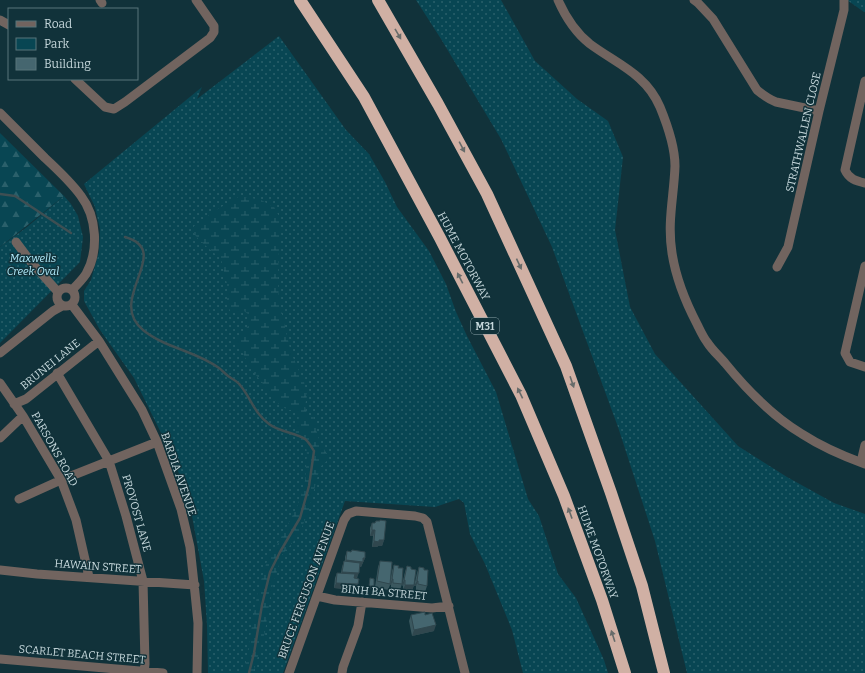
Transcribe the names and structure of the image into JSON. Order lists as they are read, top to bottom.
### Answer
{
  "streets": {
    "highway": ["HUME MOTORWAY", "M31"],
    "street": [
      "STRATHWALLEN CLOSE",
      "BRUNEI LANE",
      "PARSONS ROAD",
      "BARDIA AVENUE",
      "PROVOST LANE",
      "HAWAIN STREET",
      "BRUCE FERGUSON AVENUE",
      "BINH BA STREET",
      "SCARLET BEACH STREET"
    ]
  },
  "crossings": [
    ["BRUNEI LANE", "PARSONS ROAD"],
    ["BRUNEI LANE", "BARDIA AVENUE"],
    ["BRUNEI LANE", "PROVOST LANE"],
    ["PARSONS ROAD", "HAWAIN STREET"],
    ["BARDIA AVENUE", "HAWAIN STREET"],
    ["PROVOST LANE", "HAWAIN STREET"],
    ["PROVOST LANE", "SCARLET BEACH STREET"],
    ["BRUCE FERGUSON AVENUE", "BINH BA STREET"]
  ],
  "parks": ["Maxwells Creek Oval"],
  "legend": ["Road", "Park", "Building"]
}
